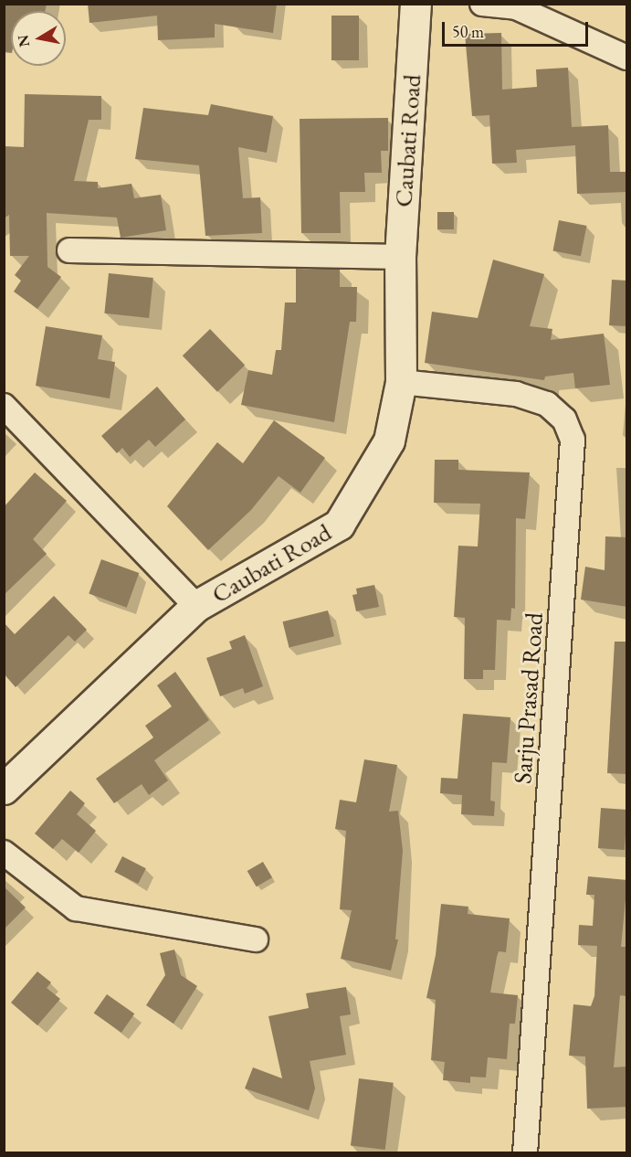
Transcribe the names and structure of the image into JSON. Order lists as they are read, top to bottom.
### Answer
{
  "streets": {
    "street": ["Caubati Road", "Sarju Prasad Road"]
  },
  "crossings": [
    ["Caubati Road", "Sarju Prasad Road"]
  ],
  "scale_bar": "50 m",
  "north": "left"
}
